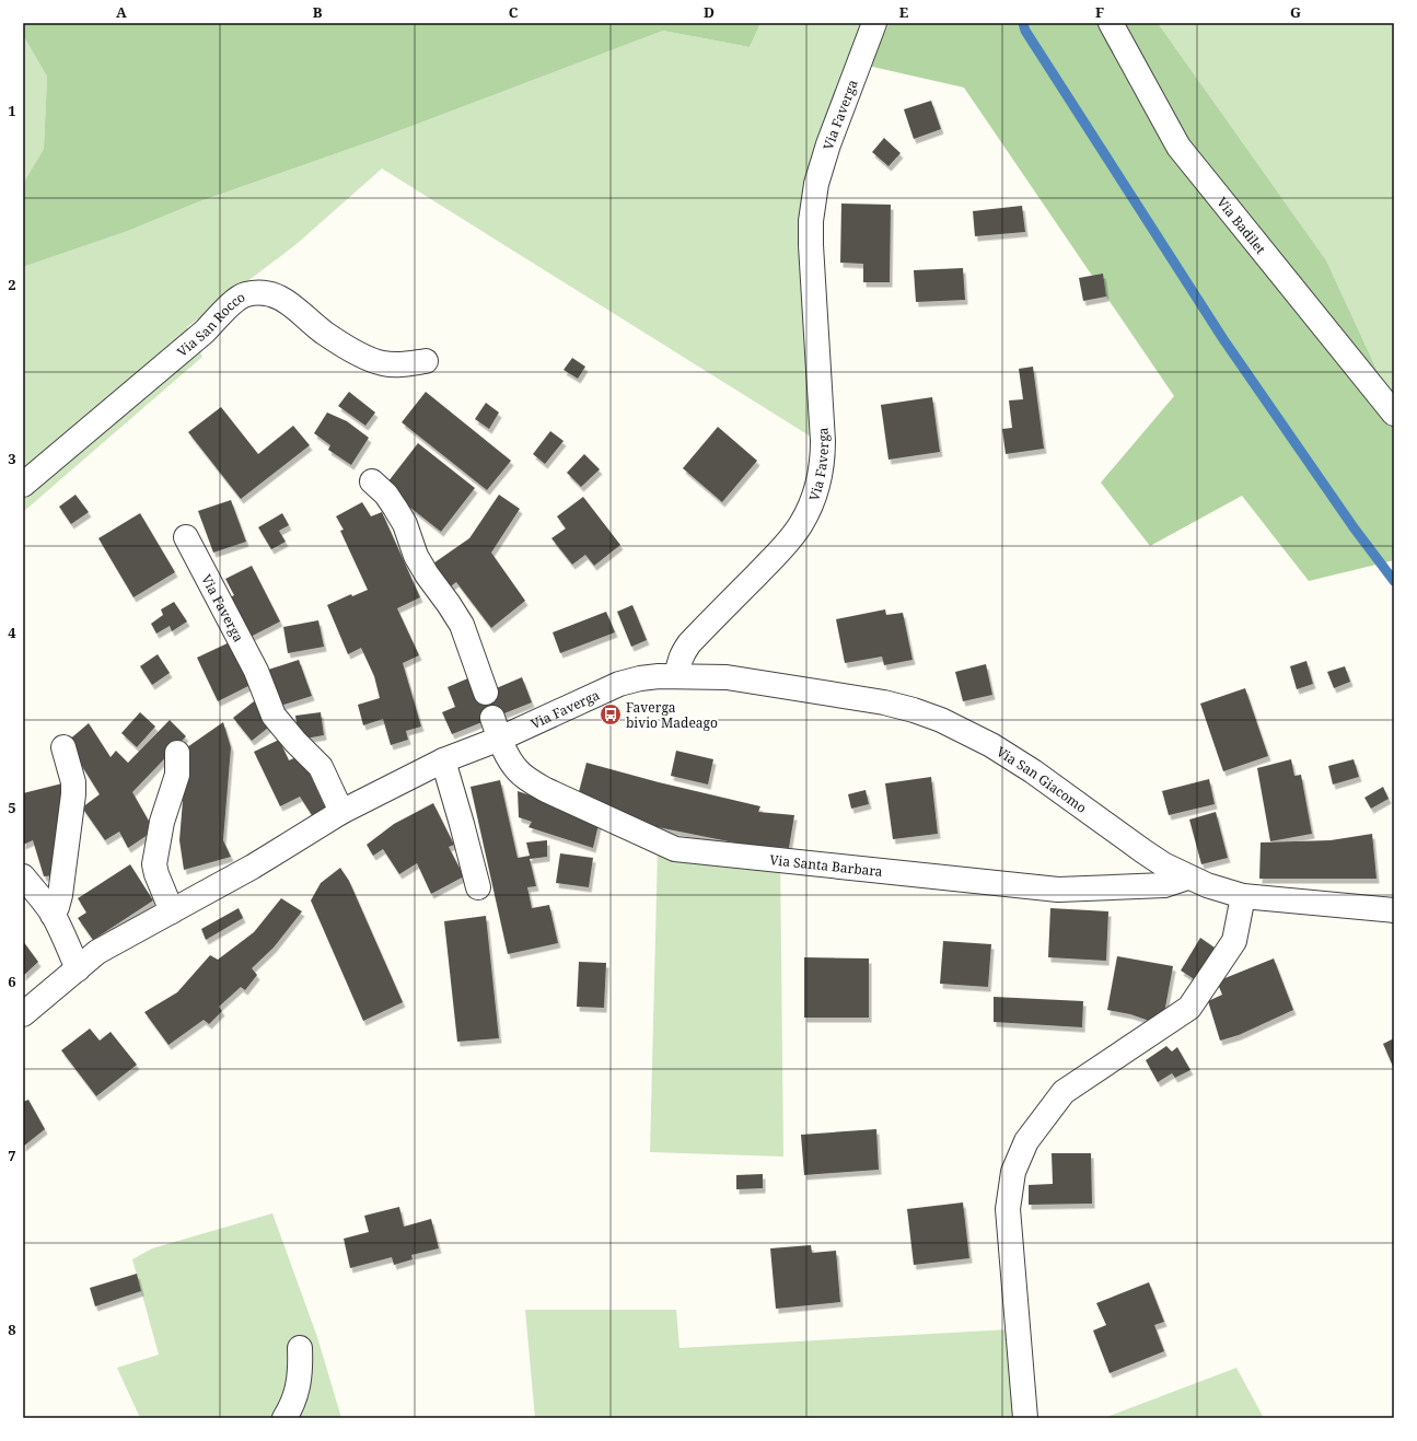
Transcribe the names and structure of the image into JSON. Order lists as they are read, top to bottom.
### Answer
{
  "streets": {
    "street": [
      "Via Faverga",
      "Via Badilet",
      "Via San Rocco",
      "Via San Giacomo",
      "Via Santa Barbara"
    ]
  },
  "crossings": [
    ["Via Faverga", "Via San Giacomo"],
    ["Via Faverga", "Via Santa Barbara"],
    ["Via San Giacomo", "Via Santa Barbara"]
  ],
  "places": {
    "bus stop": ["Faverga bivio Madeago"]
  },
  "grid": {
    "columns": [
      "A",
      "B",
      "C",
      "D",
      "E",
      "F",
      "G"
    ],
    "rows": [
      "1",
      "2",
      "3",
      "4",
      "5",
      "6",
      "7",
      "8"
    ]
  }
}
